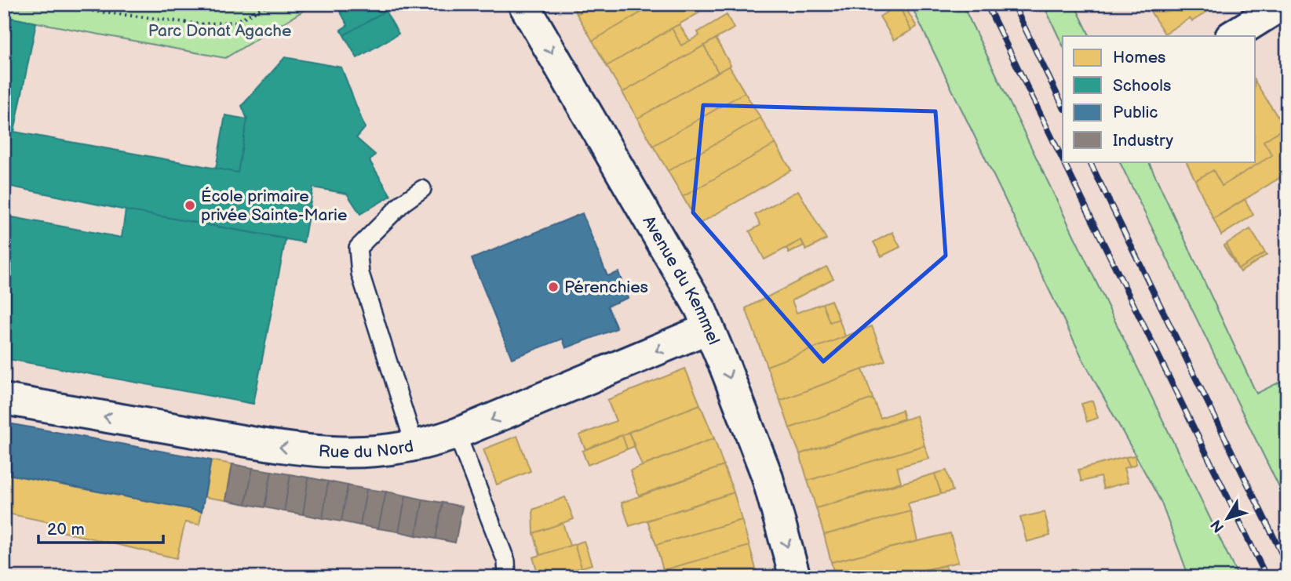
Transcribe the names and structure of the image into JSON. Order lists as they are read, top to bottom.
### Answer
{
  "streets": {
    "street": ["Avenue du Kemmel", "Rue du Nord"]
  },
  "crossings": [
    ["Avenue du Kemmel", "Rue du Nord"]
  ],
  "one_way": ["Avenue du Kemmel", "Rue du Nord"],
  "parks": ["Parc Donat Agache"],
  "places": ["École primaire privée Sainte-Marie", "Pérenchies"],
  "legend": [
    "Homes",
    "Schools",
    "Public",
    "Industry"
  ],
  "scale_bar": "20 m",
  "north": "bottom left"
}
